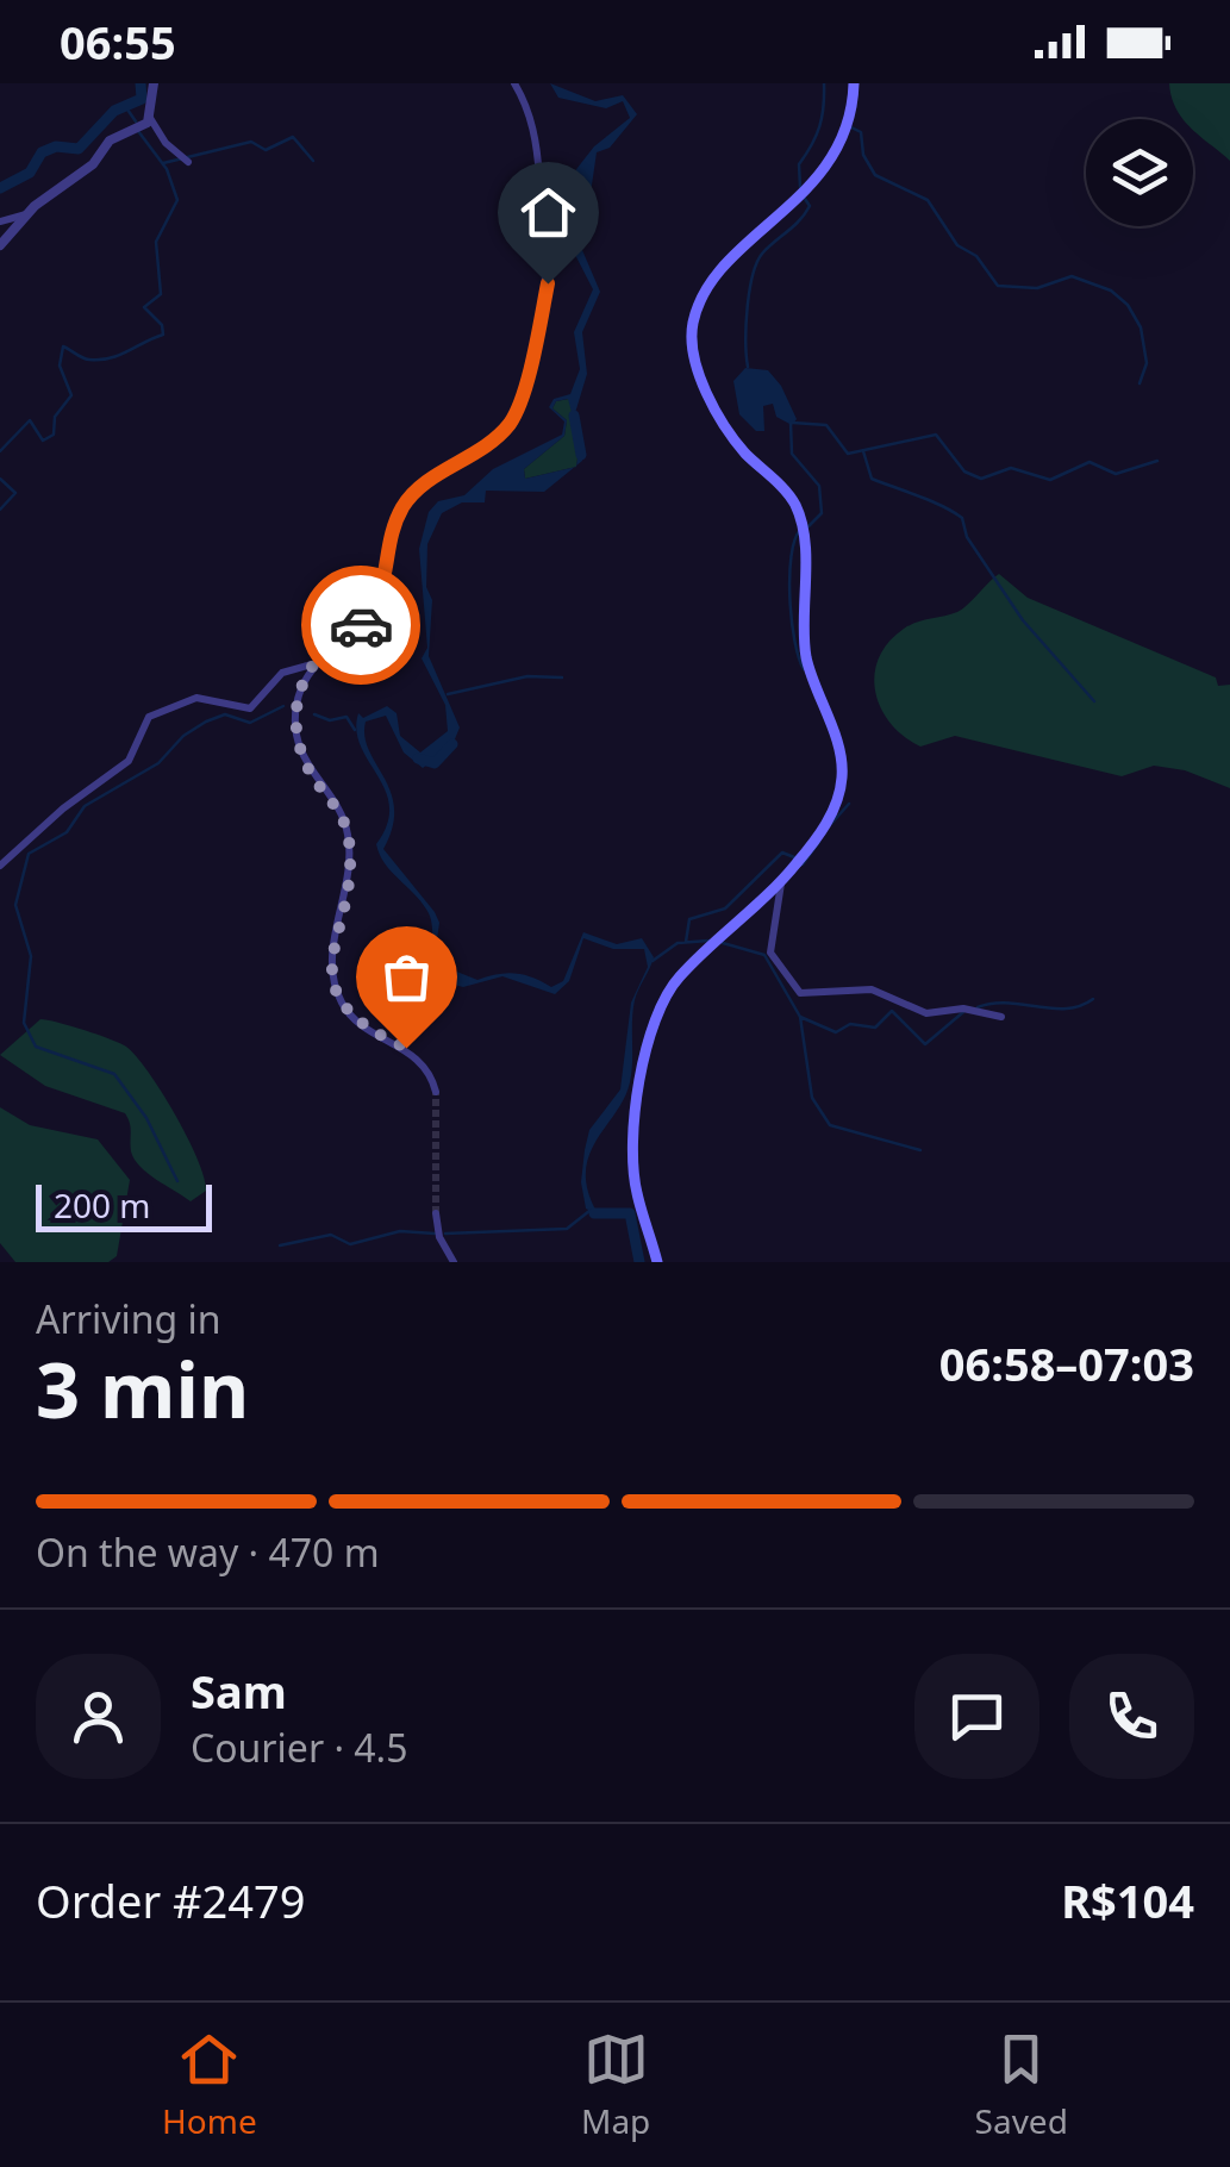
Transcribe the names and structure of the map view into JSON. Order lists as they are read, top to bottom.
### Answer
{
  "scale_bar": "200 m",
  "page": {
    "status": "06:55",
    "scale": "200 m",
    "heading": ["3 min", "Arriving in", "06:58–07:03"],
    "panel": [
      "Sam",
      "Courier · 4.5",
      "Order #2479",
      "R$104"
    ],
    "bar": "On the way · 470 m",
    "tabs": ["Home", "Map", "Saved"]
  }
}
